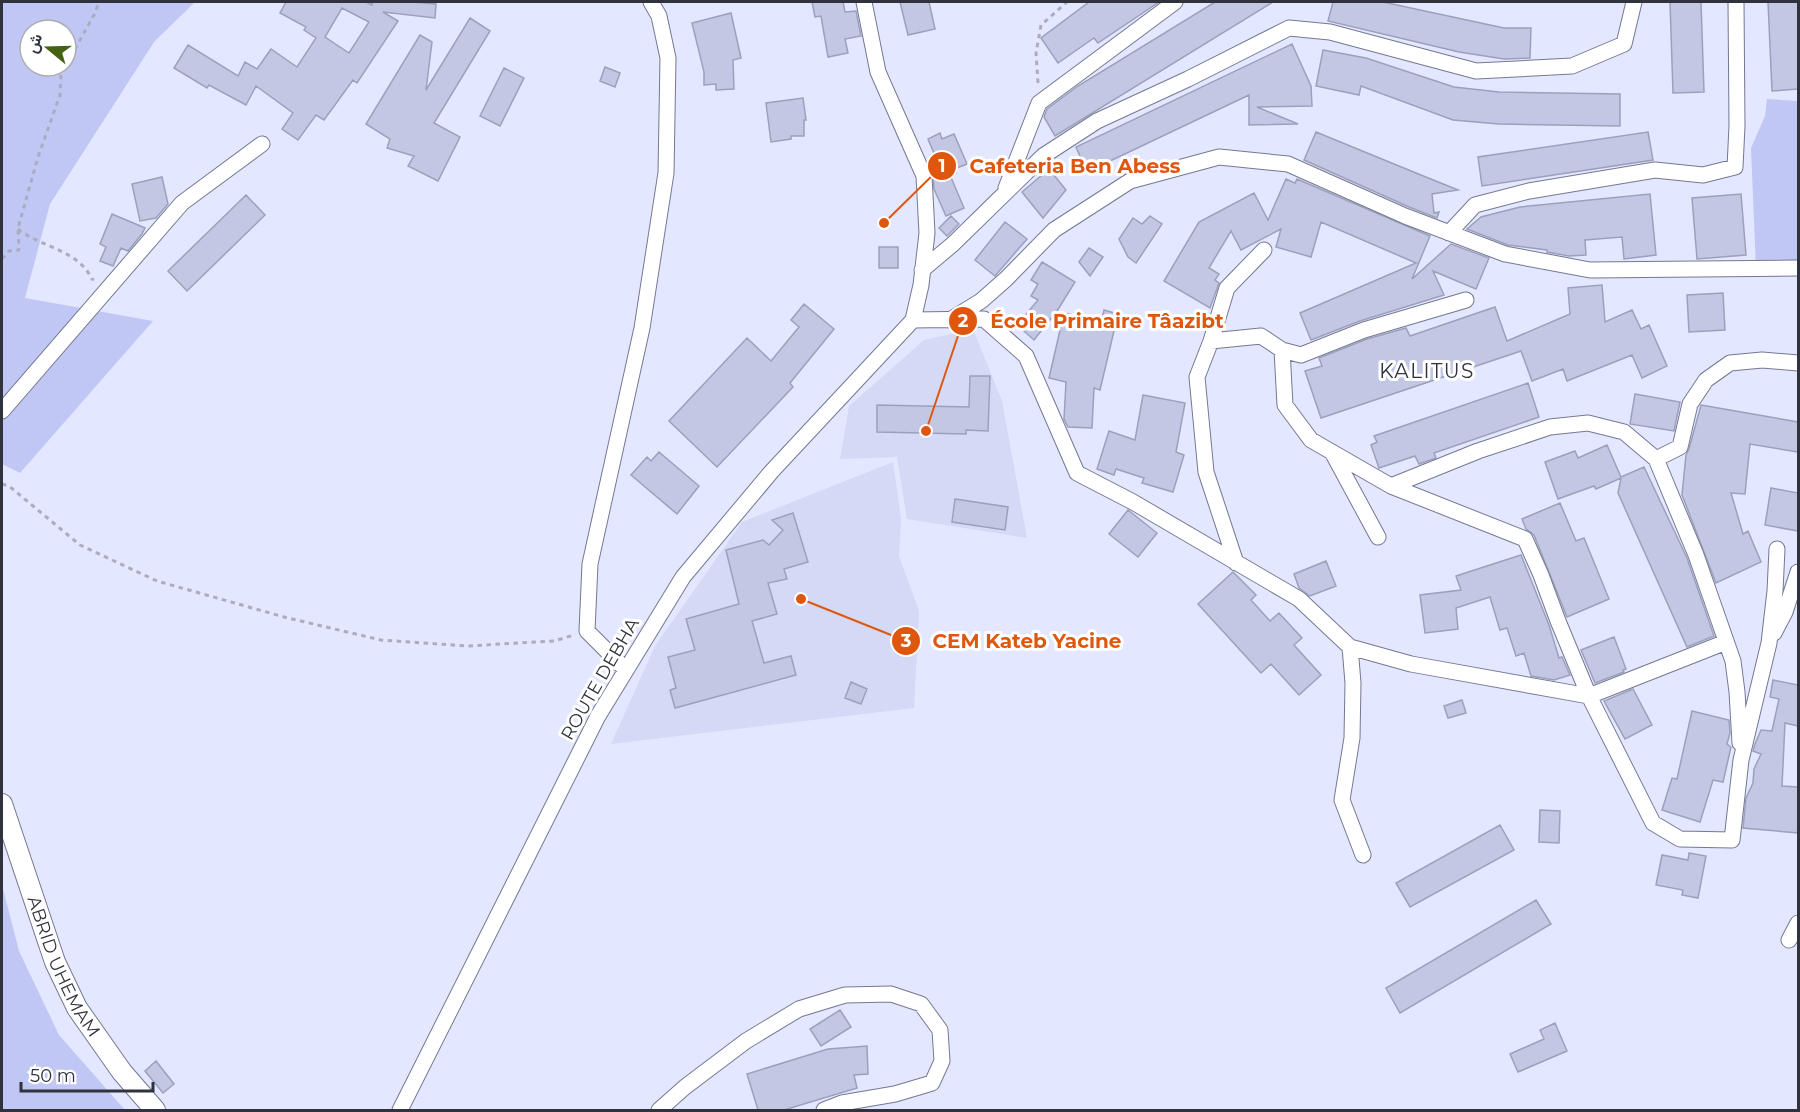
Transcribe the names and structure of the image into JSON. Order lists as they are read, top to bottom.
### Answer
{
  "streets": {
    "street": ["ROUTE DEBHA", "ABRID UHEMAM"]
  },
  "districts": ["KALITUS"],
  "places": ["Cafeteria Ben Abess", "École Primaire Tâazibt", "CEM Kateb Yacine"],
  "scale_bar": "50 m",
  "north": "left"
}
